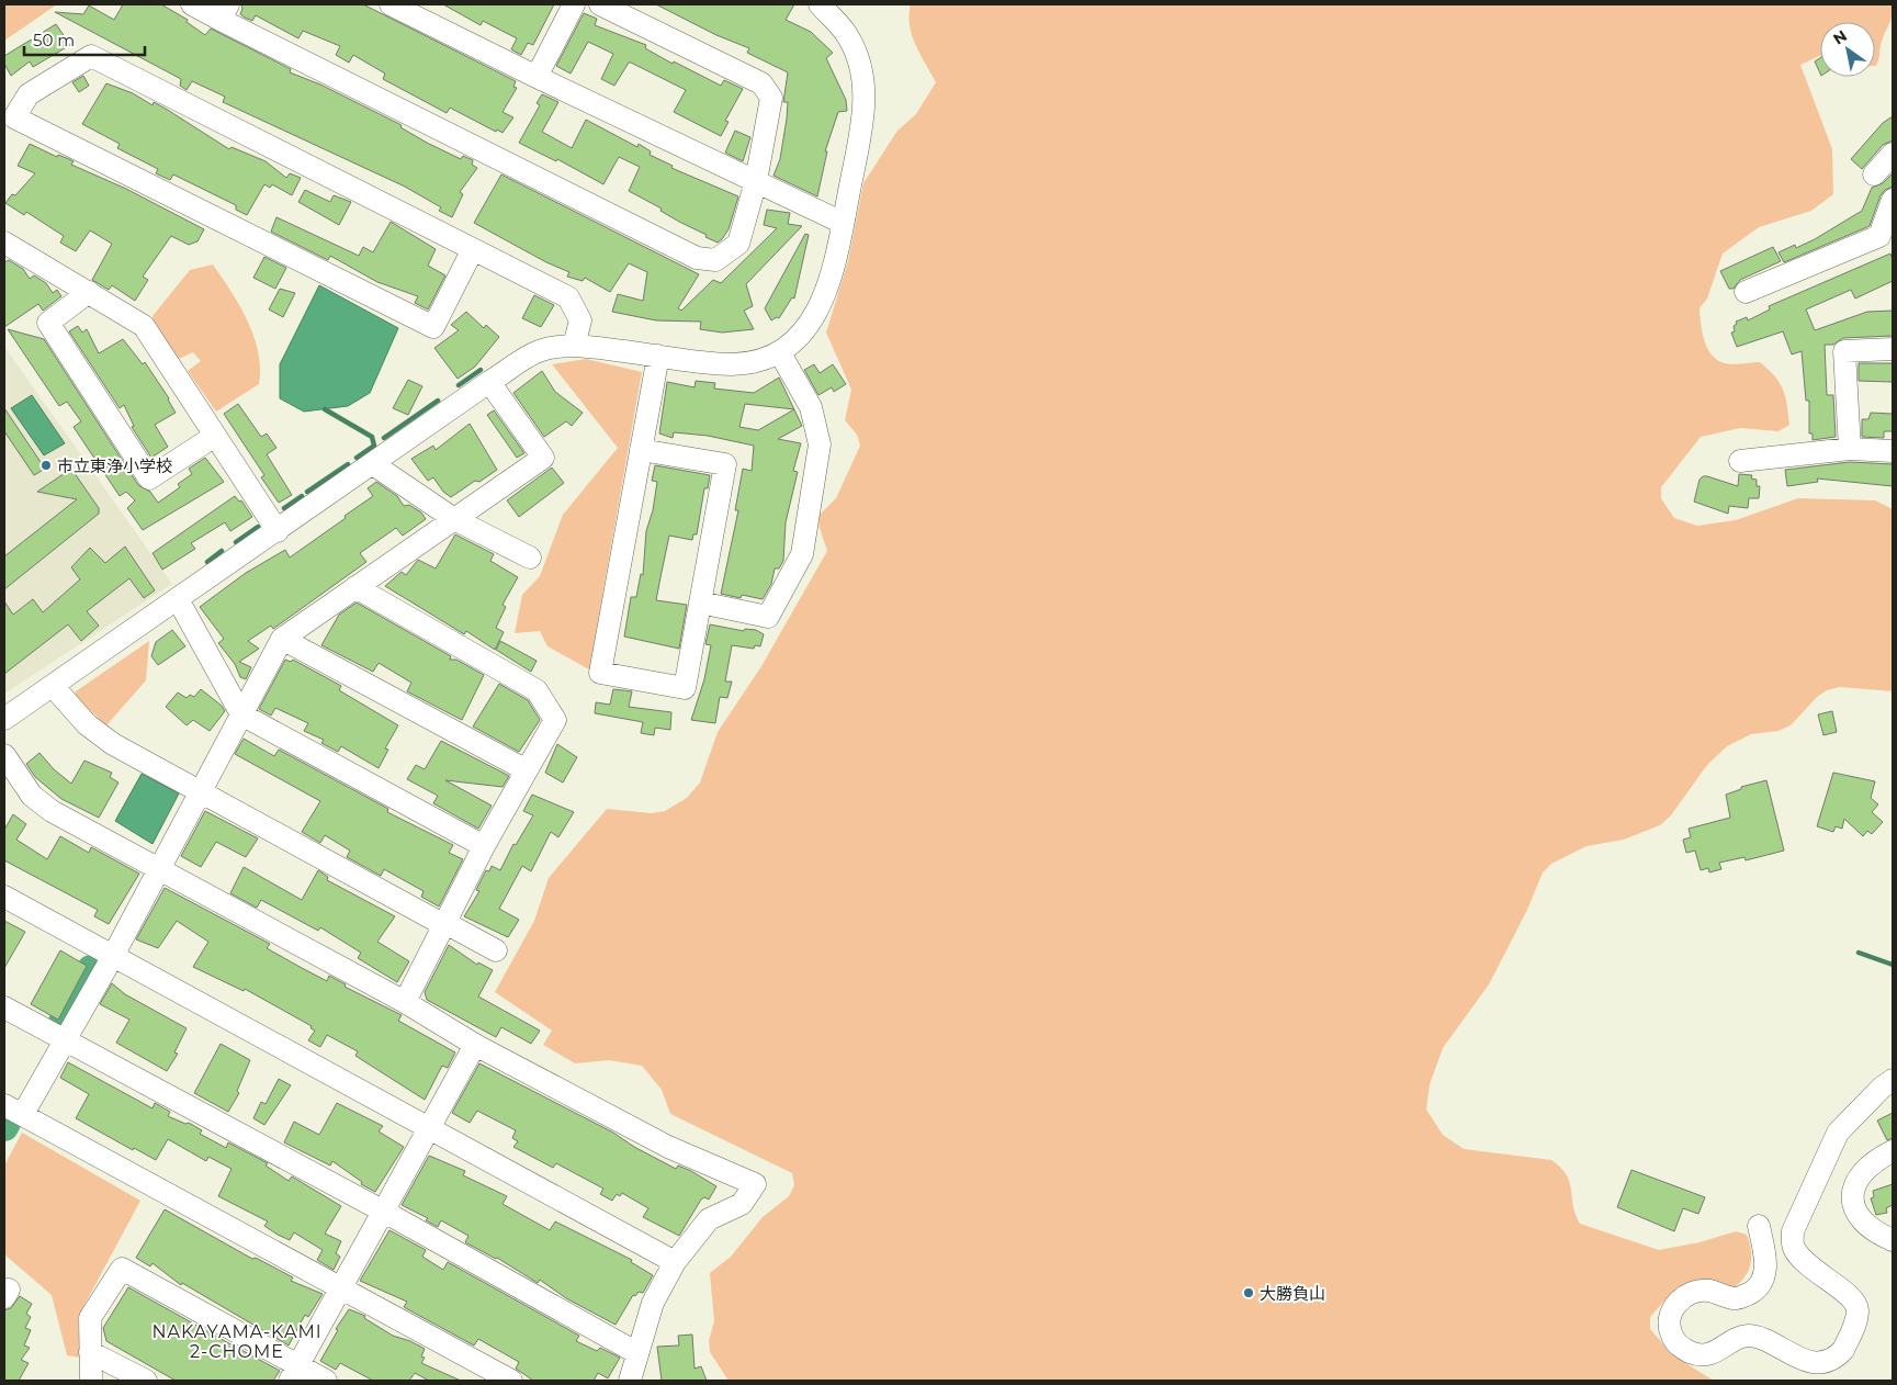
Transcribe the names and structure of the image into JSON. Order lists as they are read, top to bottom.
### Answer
{
  "districts": ["NAKAYAMA-KAMI 2-CHOME"],
  "places": ["市立東浄小学校", "大勝負山"],
  "scale_bar": "50 m",
  "north": "top left"
}
